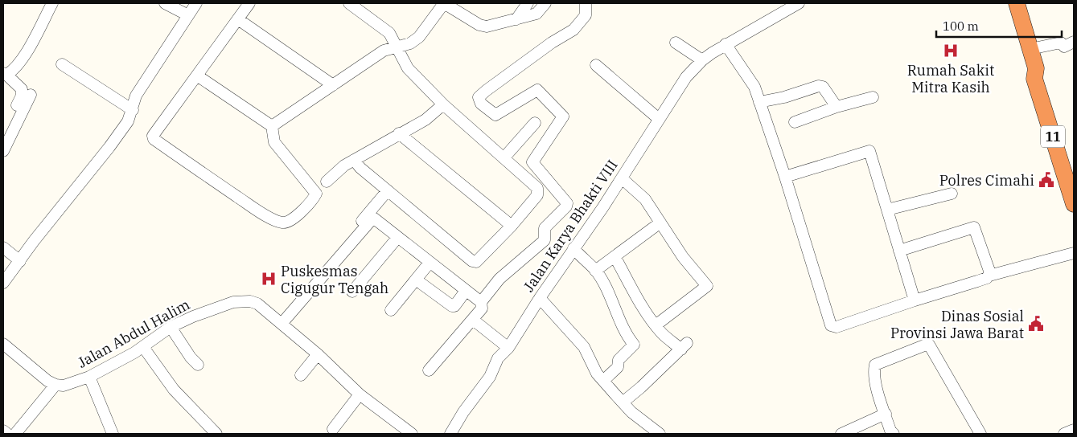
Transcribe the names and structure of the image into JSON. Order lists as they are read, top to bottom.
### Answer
{
  "streets": {
    "highway": ["11"],
    "street": ["Jalan Karya Bhakti VIII", "Jalan Abdul Halim"]
  },
  "places": {
    "hospital": ["Rumah Sakit Mitra Kasih", "Puskesmas Cigugur Tengah"],
    "public building": ["Polres Cimahi", "Dinas Sosial Provinsi Jawa Barat"]
  },
  "scale_bar": "100 m"
}
